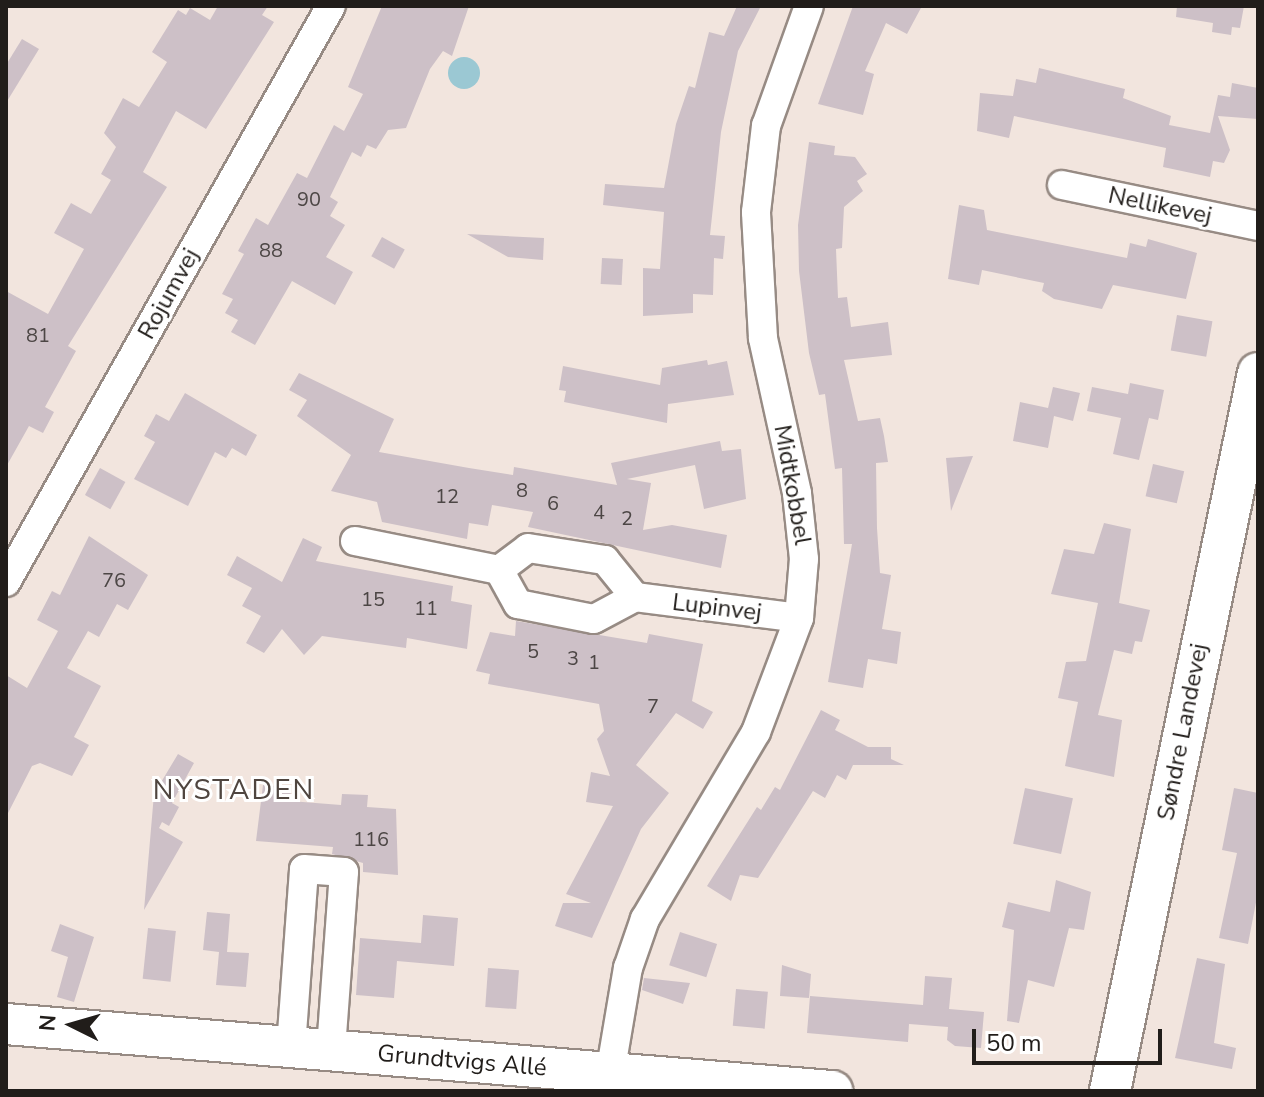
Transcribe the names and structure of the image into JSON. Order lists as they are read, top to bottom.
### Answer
{
  "streets": {
    "street": [
      "Nellikevej",
      "Rojumvej",
      "Midtkobbel",
      "Lupinvej",
      "Søndre Landevej",
      "Grundtvigs Allé"
    ]
  },
  "crossings": [
    ["Midtkobbel", "Lupinvej"],
    ["Midtkobbel", "Grundtvigs Allé"]
  ],
  "districts": ["NYSTADEN"],
  "house_numbers": [
    "90",
    "88",
    "81",
    "8",
    "12",
    "6",
    "4",
    "2",
    "76",
    "15",
    "11",
    "5",
    "3",
    "1",
    "7",
    "116"
  ],
  "scale_bar": "50 m",
  "north": "left"
}
